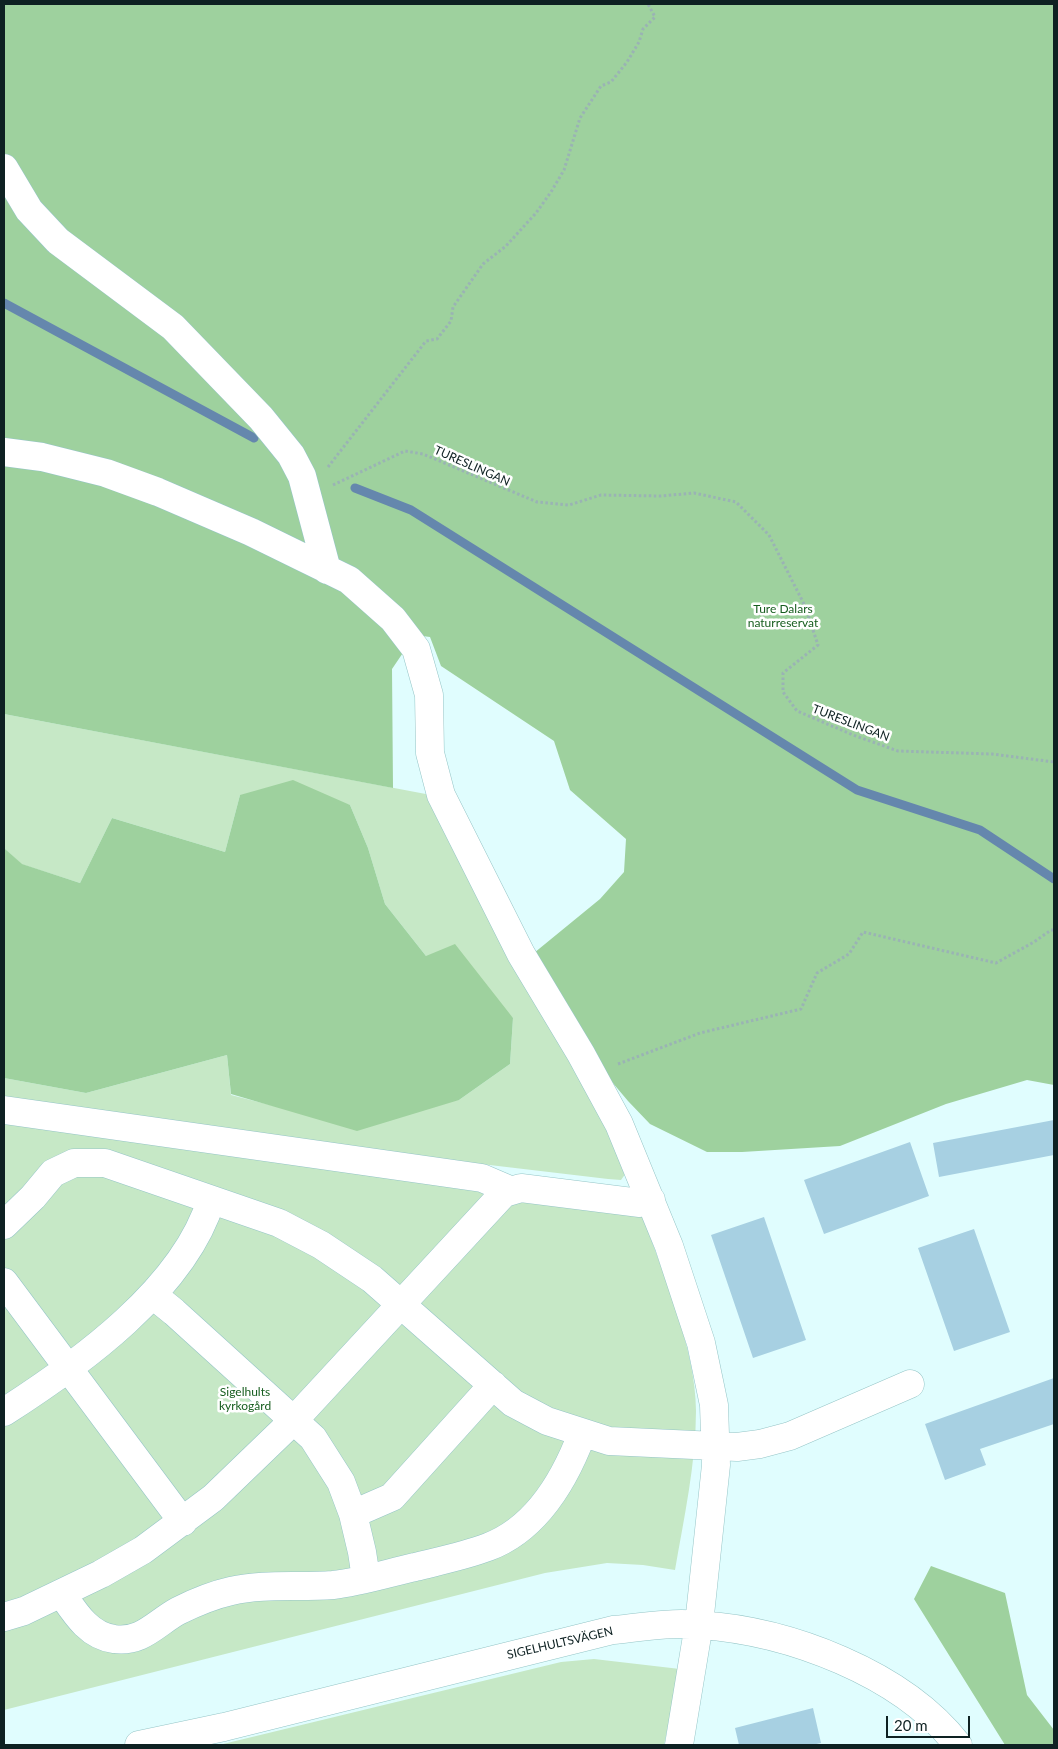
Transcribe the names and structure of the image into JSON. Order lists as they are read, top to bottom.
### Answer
{
  "streets": {
    "street": ["SIGELHULTSVÄGEN"],
    "path": ["TURESLINGAN"]
  },
  "parks": ["Ture Dalars naturreservat", "Sigelhults kyrkogård"],
  "scale_bar": "20 m"
}
